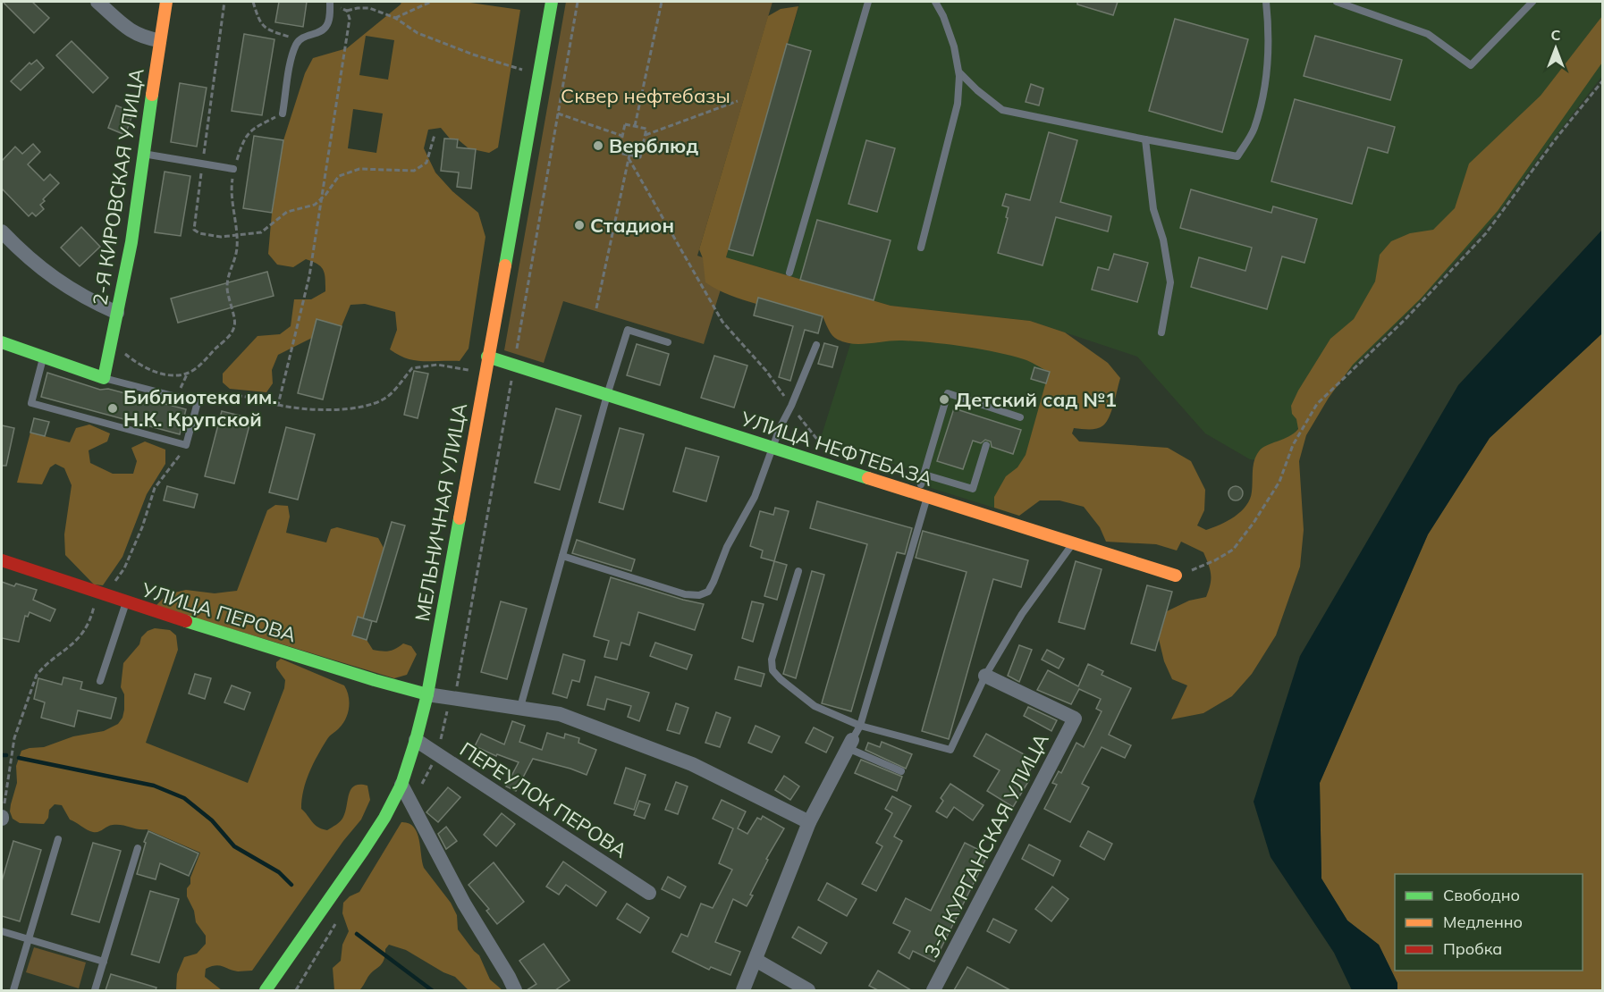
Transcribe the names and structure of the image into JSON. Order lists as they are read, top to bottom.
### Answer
{
  "streets": {
    "street": [
      "2-Я КИРОВСКАЯ УЛИЦА",
      "УЛИЦА НЕФТЕБАЗА",
      "МЕЛЬНИЧНАЯ УЛИЦА",
      "УЛИЦА ПЕРОВА",
      "ПЕРЕУЛОК ПЕРОВА",
      "3-Я КУРГАНСКАЯ УЛИЦА"
    ]
  },
  "crossings": [
    ["УЛИЦА НЕФТЕБАЗА", "МЕЛЬНИЧНАЯ УЛИЦА"],
    ["МЕЛЬНИЧНАЯ УЛИЦА", "УЛИЦА ПЕРОВА"],
    ["МЕЛЬНИЧНАЯ УЛИЦА", "ПЕРЕУЛОК ПЕРОВА"]
  ],
  "parks": ["Сквер нефтебазы"],
  "places": [
    "Верблюд",
    "Стадион",
    "Детский сад №1",
    "Библиотека им. Н.К. Крупской"
  ],
  "legend": ["Свободно", "Медленно", "Пробка"],
  "north": "top"
}
